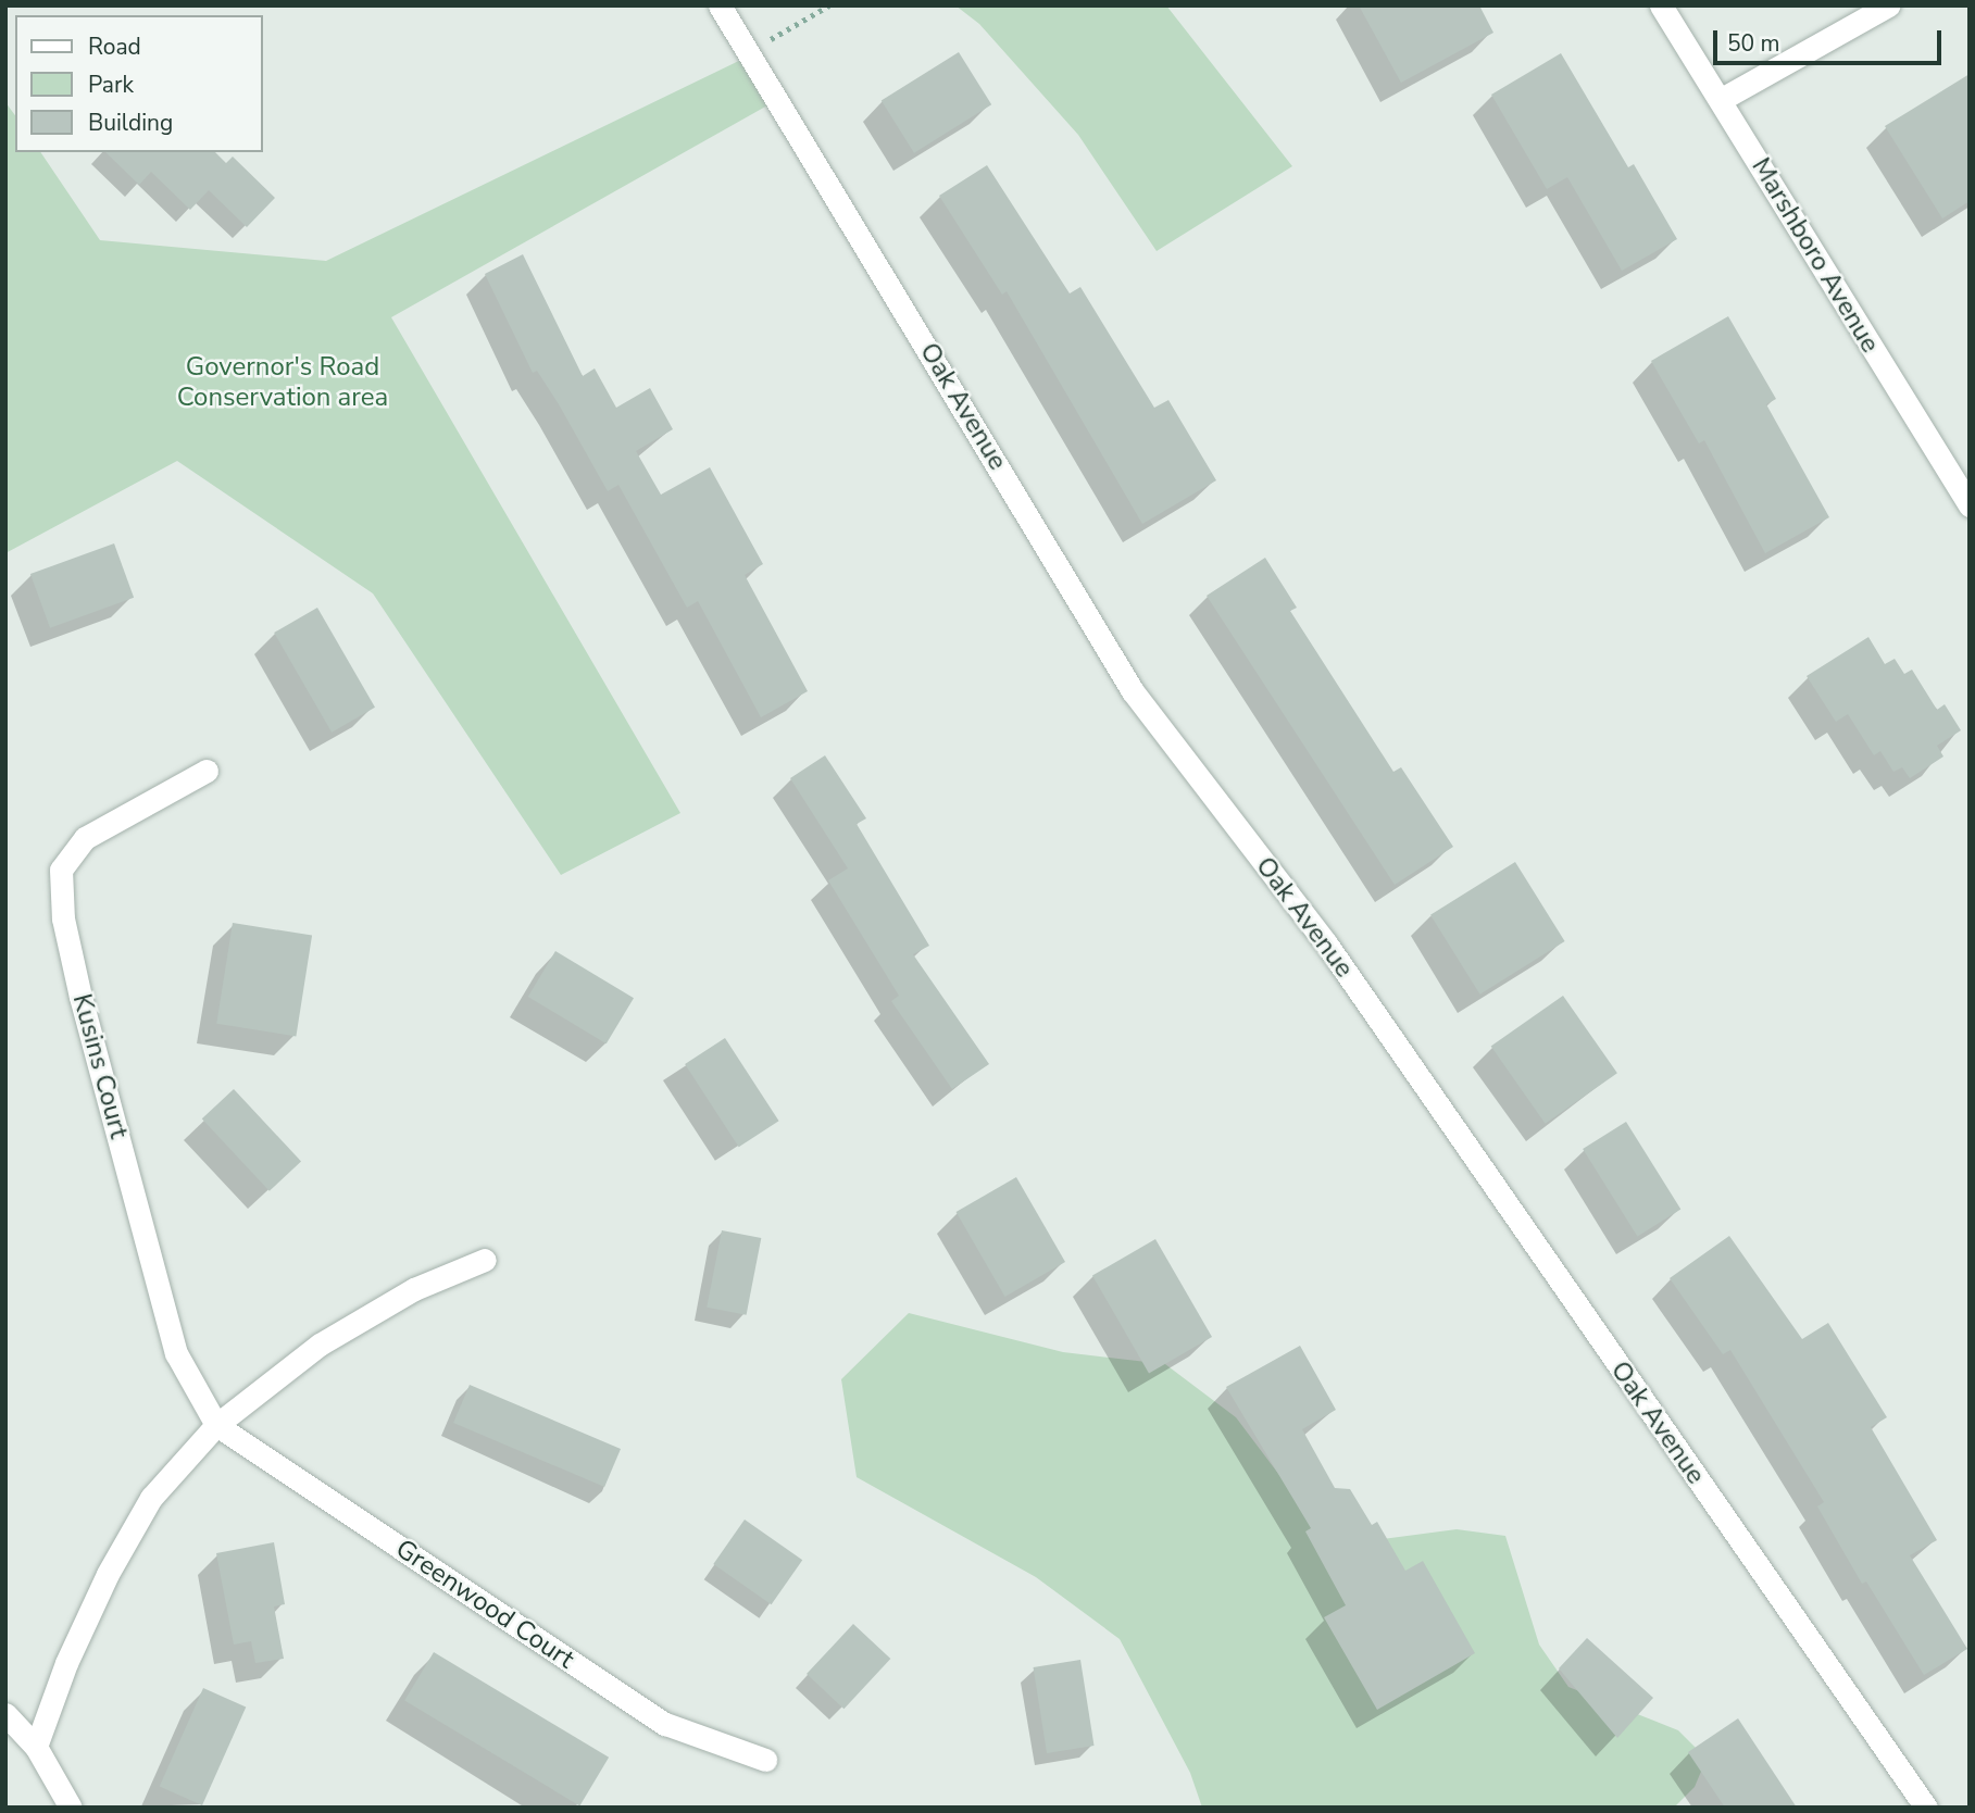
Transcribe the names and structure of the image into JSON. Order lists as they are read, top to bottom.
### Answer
{
  "streets": {
    "street": [
      "Marshboro Avenue",
      "Oak Avenue",
      "Kusins Court",
      "Greenwood Court"
    ]
  },
  "crossings": [
    ["Kusins Court", "Greenwood Court"]
  ],
  "parks": ["Governor's Road Conservation area"],
  "legend": ["Road", "Park", "Building"],
  "scale_bar": "50 m"
}
